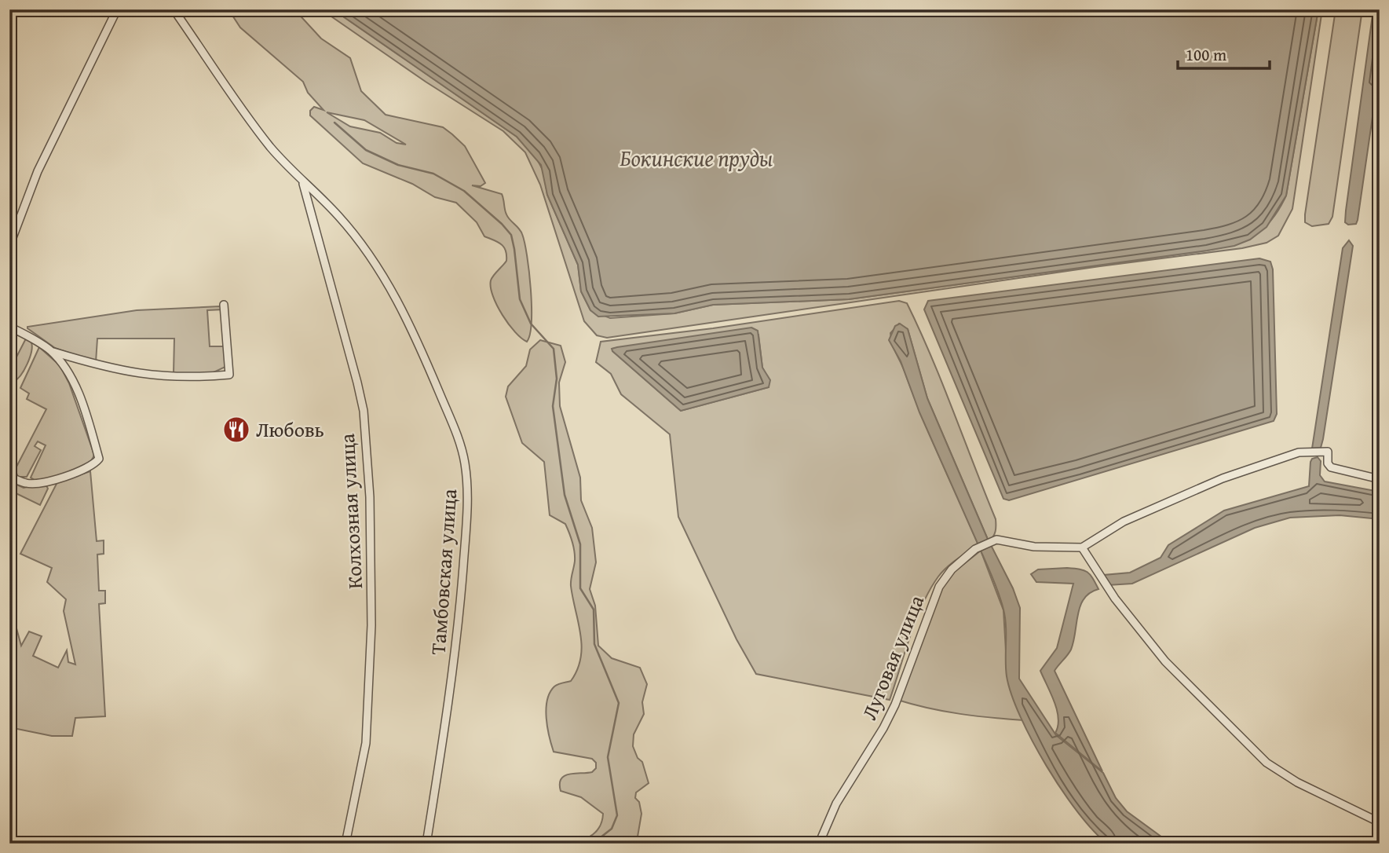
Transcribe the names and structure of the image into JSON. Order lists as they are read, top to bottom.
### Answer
{
  "streets": {
    "street": ["Колхозная улица", "Тамбовская улица", "Луговая улица"]
  },
  "crossings": [
    ["Колхозная улица", "Тамбовская улица"]
  ],
  "water": ["Бокинские пруды"],
  "places": {
    "restaurant": ["Любовь"]
  },
  "scale_bar": "100 m"
}
